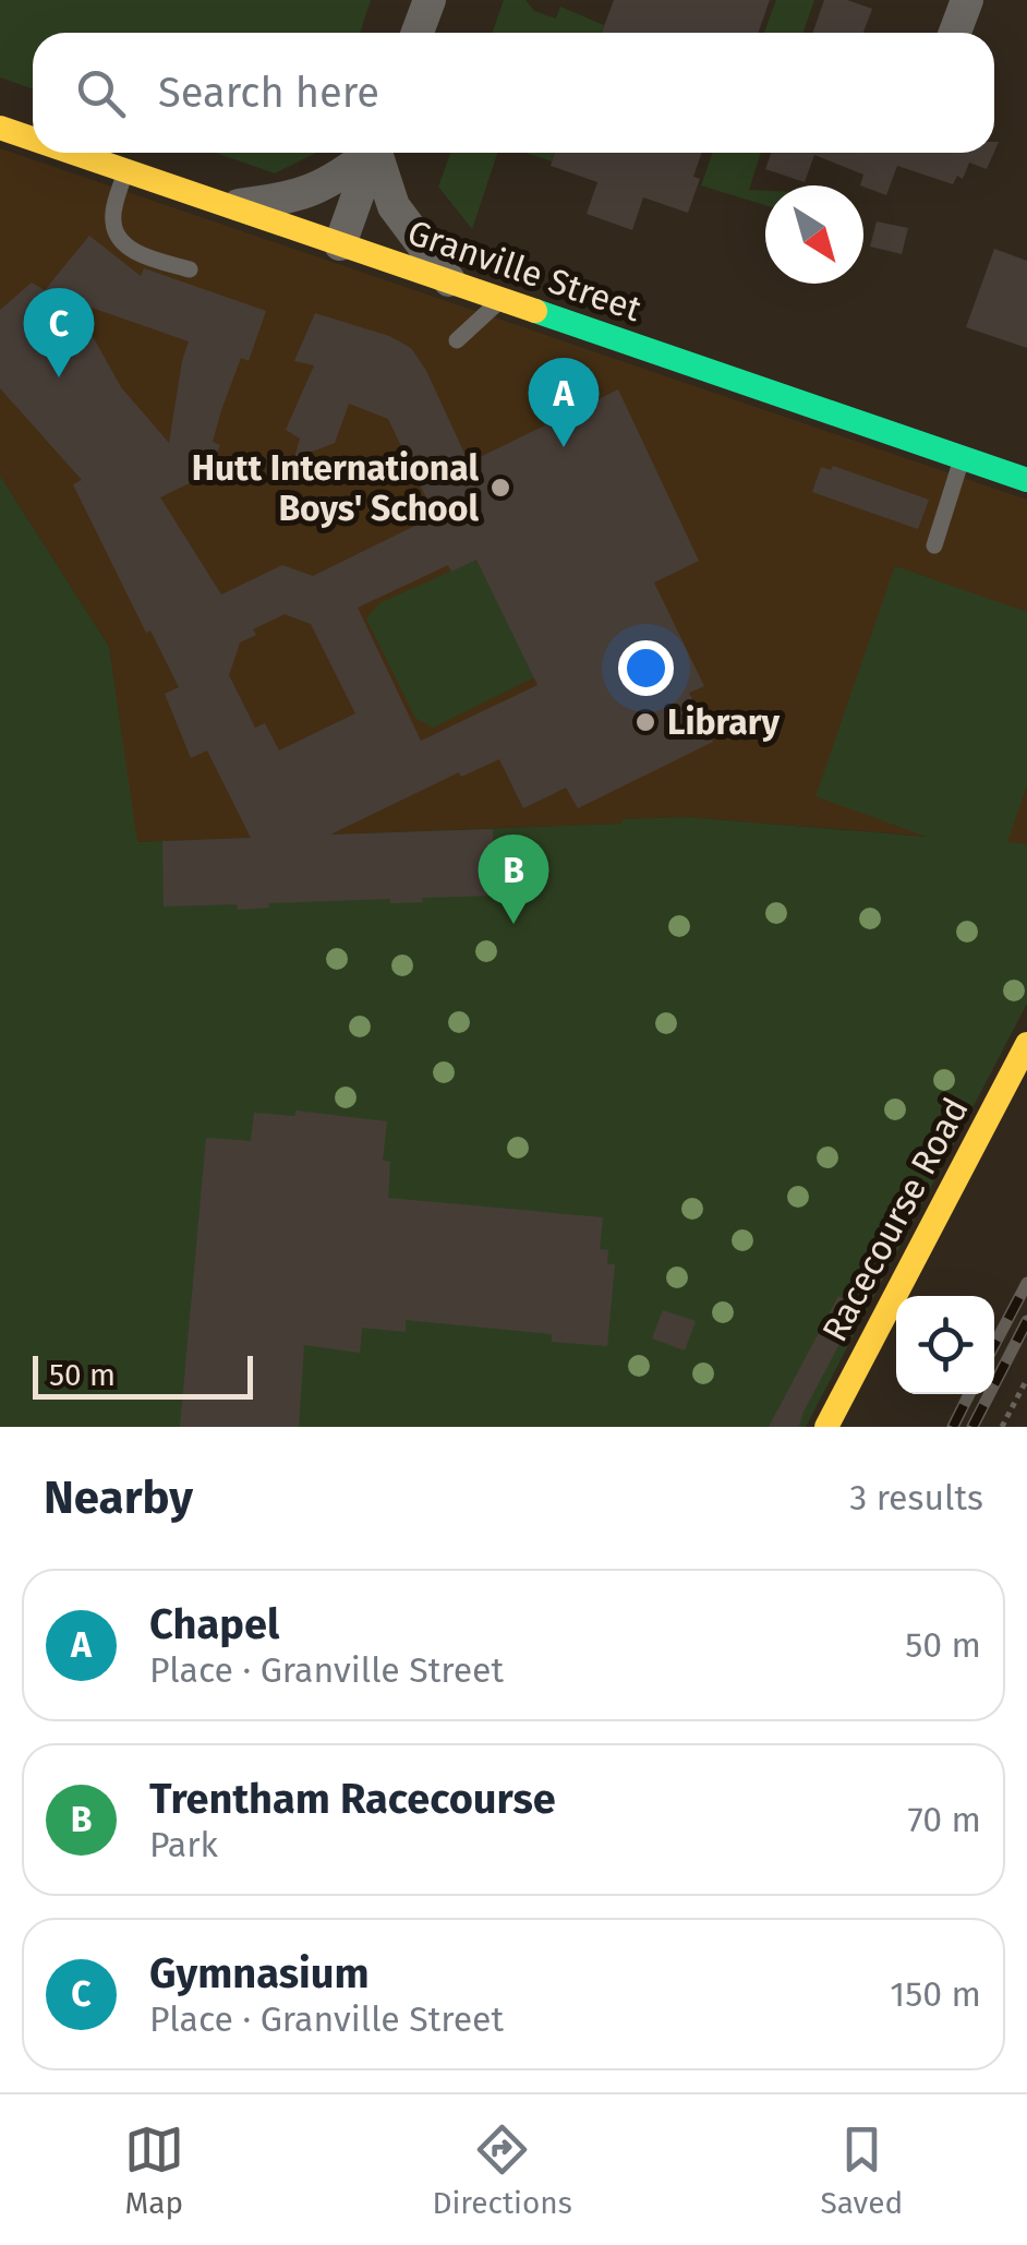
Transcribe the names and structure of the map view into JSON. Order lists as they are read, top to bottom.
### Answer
{
  "streets": {
    "street": ["Granville Street", "Racecourse Road"]
  },
  "places": ["Hutt International Boys' School", "Library"],
  "scale_bar": "50 m",
  "north": "bottom right",
  "page": {
    "search": "Search here",
    "pins": ["C", "A", "B"],
    "scale": "50 m",
    "heading": ["Nearby", "3 results"],
    "list": [
      {
        "mark": "A",
        "name": "Chapel",
        "note": "Place · Granville Street",
        "value": "50 m"
      },
      {
        "mark": "B",
        "name": "Trentham Racecourse",
        "note": "Park",
        "value": "70 m"
      },
      {
        "mark": "C",
        "name": "Gymnasium",
        "note": "Place · Granville Street",
        "value": "150 m"
      }
    ],
    "nav": ["Map", "Directions", "Saved"]
  }
}
